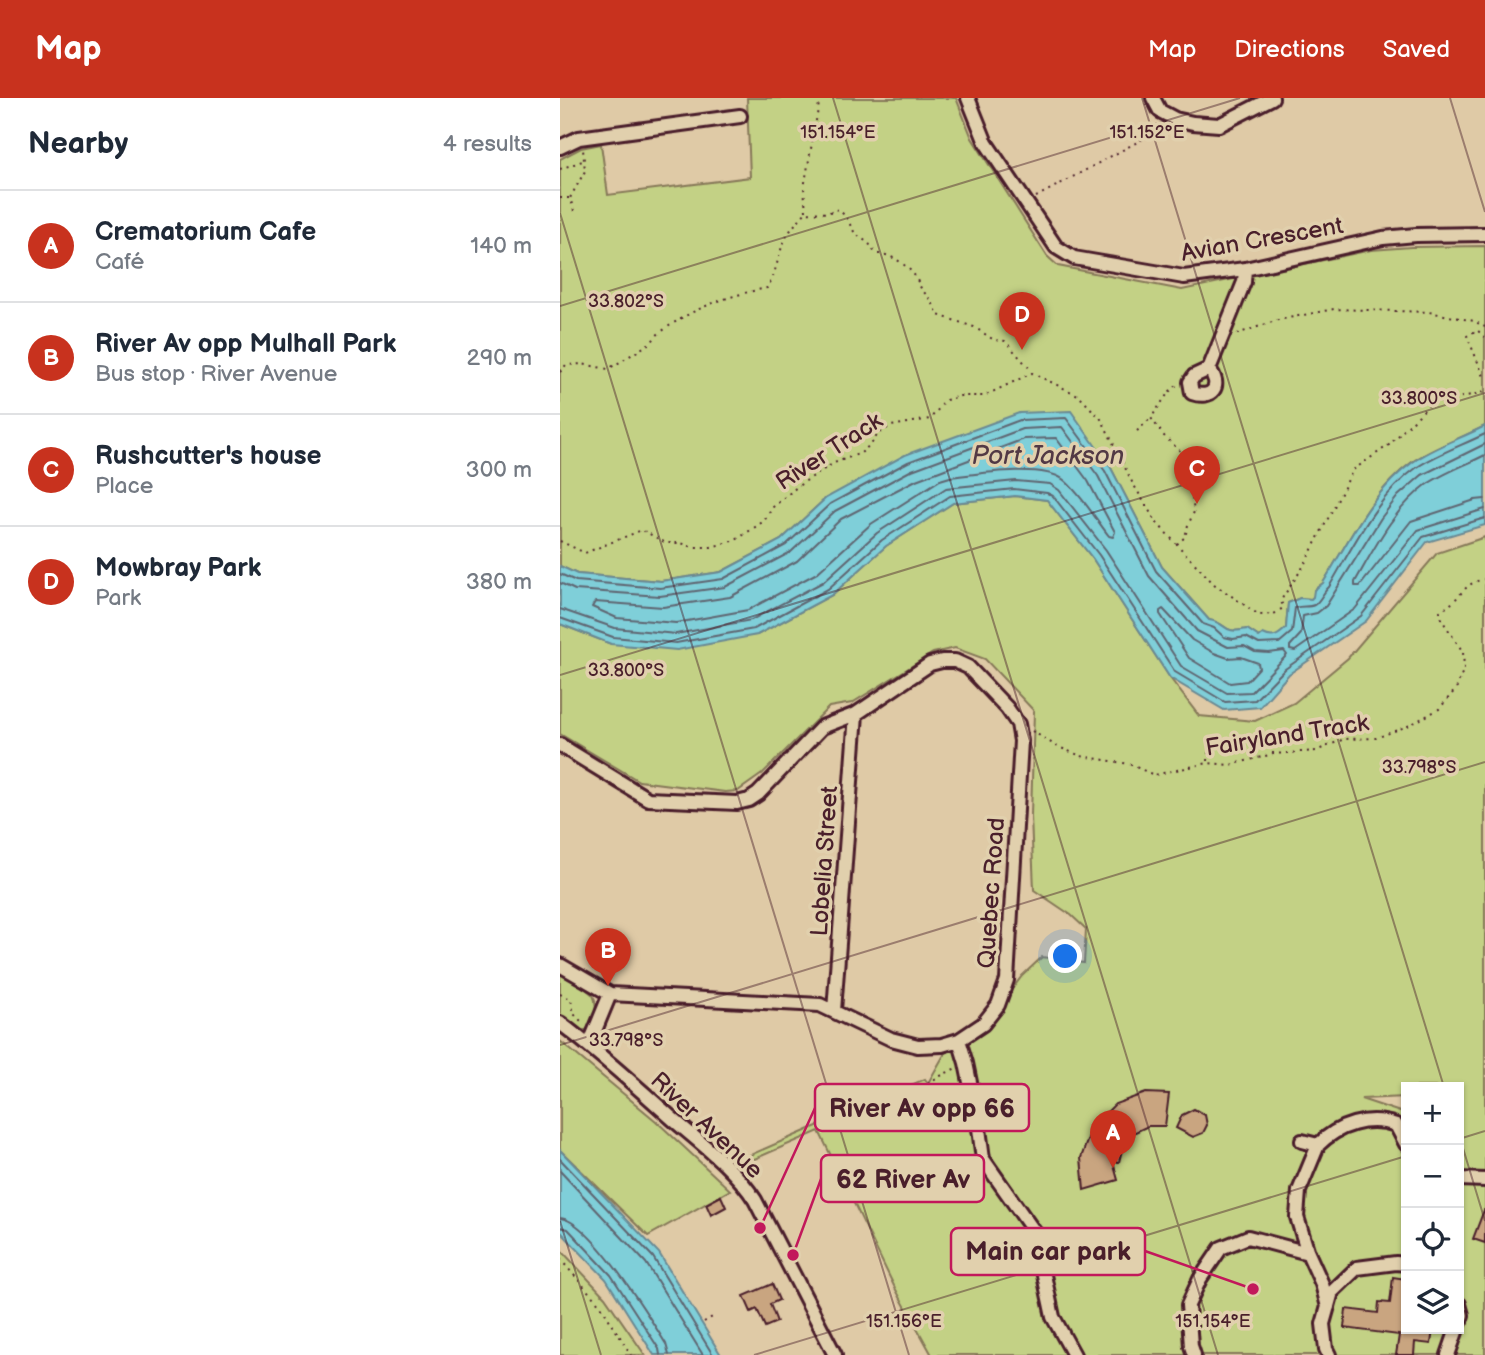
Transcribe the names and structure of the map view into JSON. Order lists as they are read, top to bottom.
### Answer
{
  "streets": {
    "street": [
      "Avian Crescent",
      "Lobelia Street",
      "Quebec Road",
      "River Avenue"
    ],
    "path": ["River Track", "Fairyland Track"]
  },
  "crossings": [
    ["Fairyland Track", "Quebec Road"]
  ],
  "water": ["Port Jackson"],
  "places": ["River Av opp 66", "62 River Av", "Main car park"],
  "page": {
    "header": "Map",
    "nav": ["Map", "Directions", "Saved"],
    "heading": ["Nearby", "4 results"],
    "list": [
      {
        "mark": "A",
        "name": "Crematorium Cafe",
        "note": "Café",
        "value": "140 m"
      },
      {
        "mark": "B",
        "name": "River Av opp Mulhall Park",
        "note": "Bus stop · River Avenue",
        "value": "290 m"
      },
      {
        "mark": "C",
        "name": "Rushcutter's house",
        "note": "Place",
        "value": "300 m"
      },
      {
        "mark": "D",
        "name": "Mowbray Park",
        "note": "Park",
        "value": "380 m"
      }
    ],
    "pins": [
      "D",
      "C",
      "B",
      "A"
    ],
    "map_buttons": ["+", "−"]
  },
  "coordinates": [
    "151.154°E",
    "151.152°E",
    "33.802°S",
    "33.800°S",
    "33.798°S",
    "151.156°E"
  ]
}
